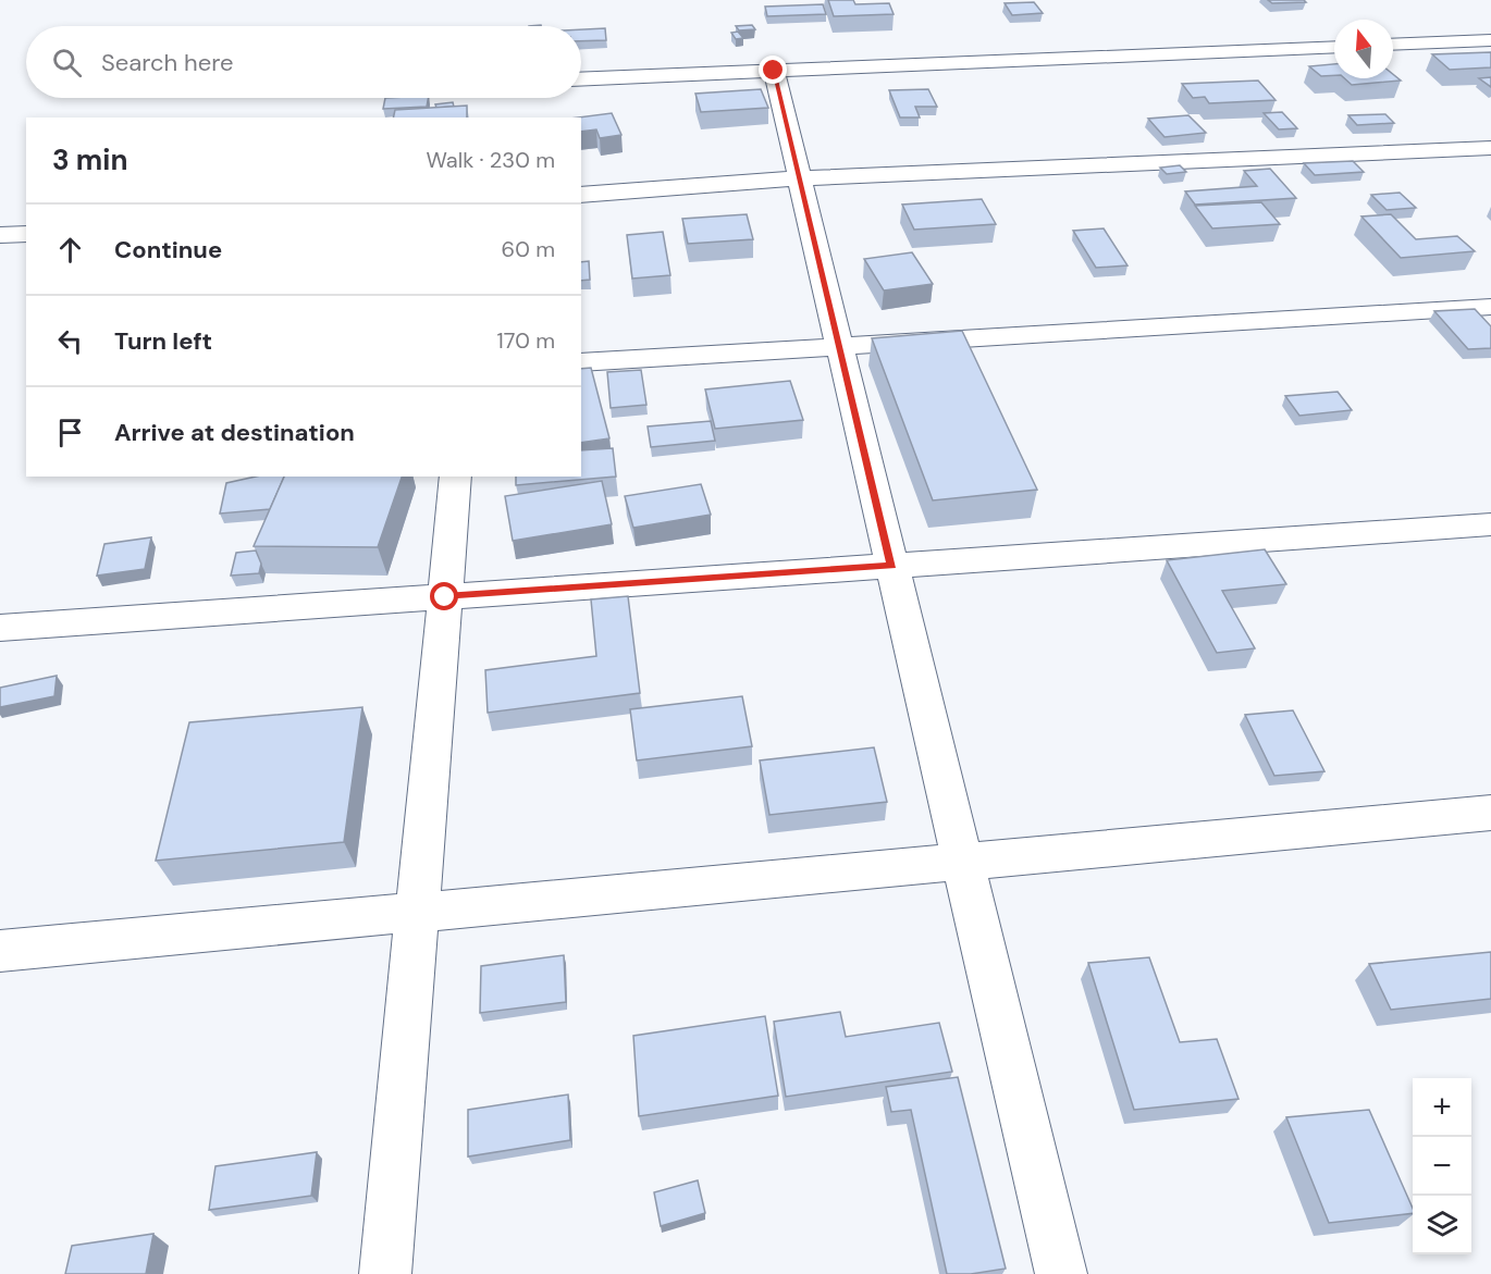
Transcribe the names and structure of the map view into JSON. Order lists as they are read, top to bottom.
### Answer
{
  "north": "top",
  "page": {
    "search": "Search here",
    "heading": ["3 min", "Walk · 230 m"],
    "list": [
      ["Continue", "60 m"],
      ["Turn left", "170 m"],
      "Arrive at destination"
    ],
    "map_buttons": ["+", "−"]
  }
}
